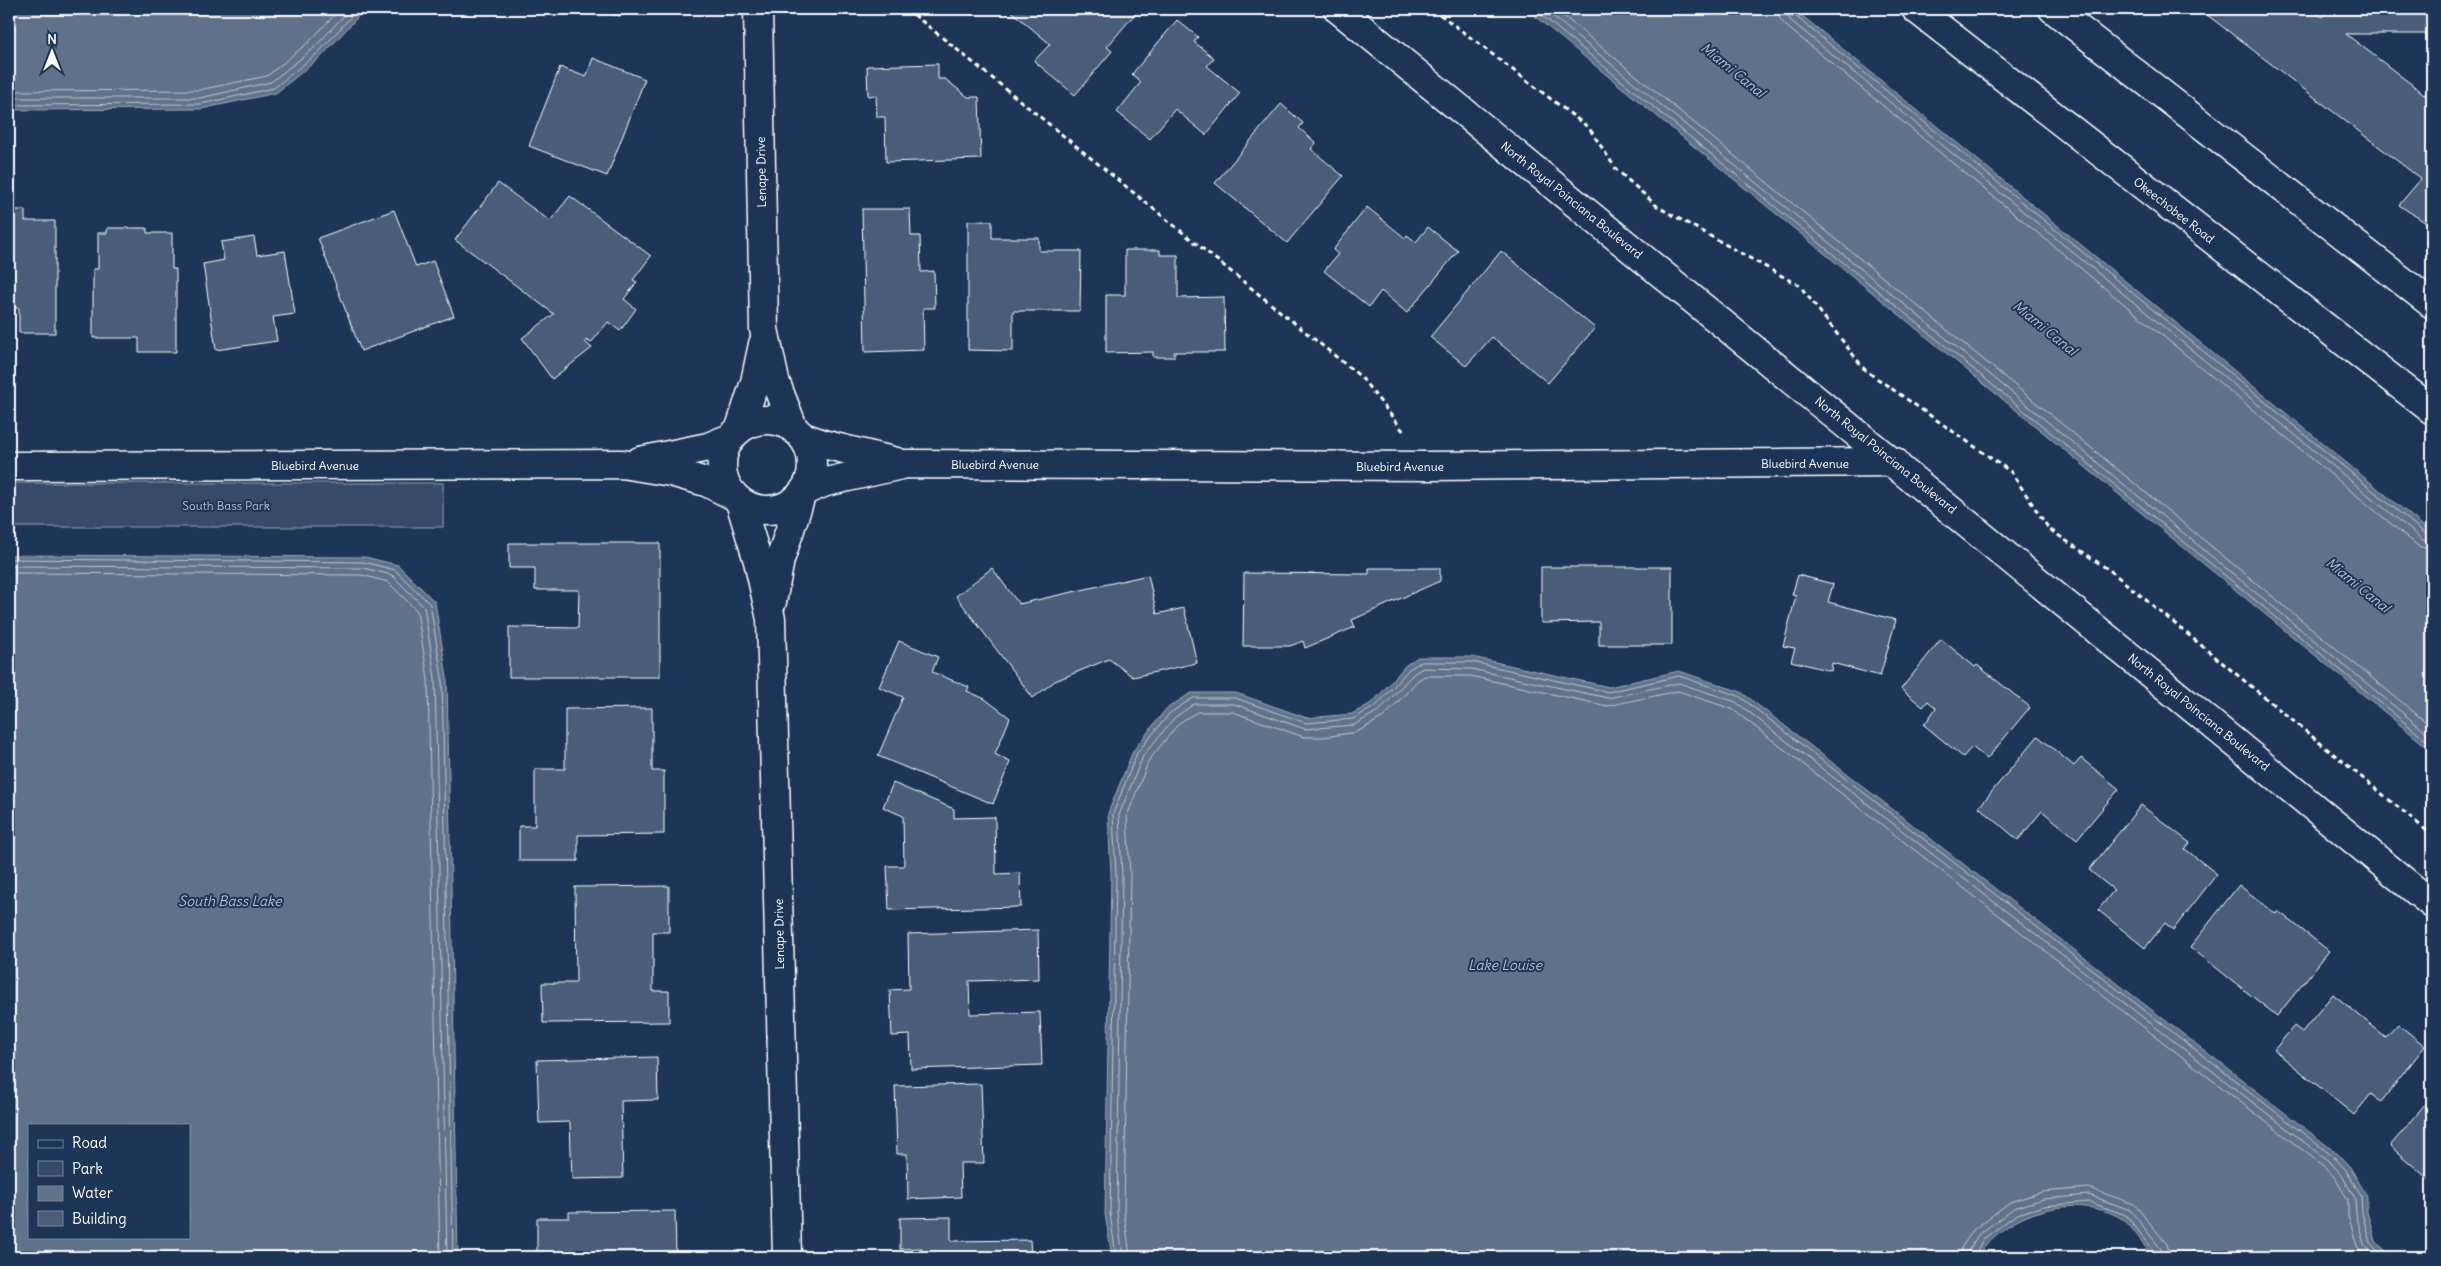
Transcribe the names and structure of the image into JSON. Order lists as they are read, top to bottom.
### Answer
{
  "streets": {
    "main road": [
      "Lenape Drive",
      "North Royal Poinciana Boulevard",
      "Okeechobee Road",
      "Bluebird Avenue"
    ]
  },
  "crossings": [
    ["Lenape Drive", "Bluebird Avenue"],
    ["North Royal Poinciana Boulevard", "Bluebird Avenue"]
  ],
  "water": ["Miami Canal", "South Bass Lake", "Lake Louise"],
  "parks": ["South Bass Park"],
  "legend": [
    "Road",
    "Park",
    "Water",
    "Building"
  ],
  "north": "top"
}
